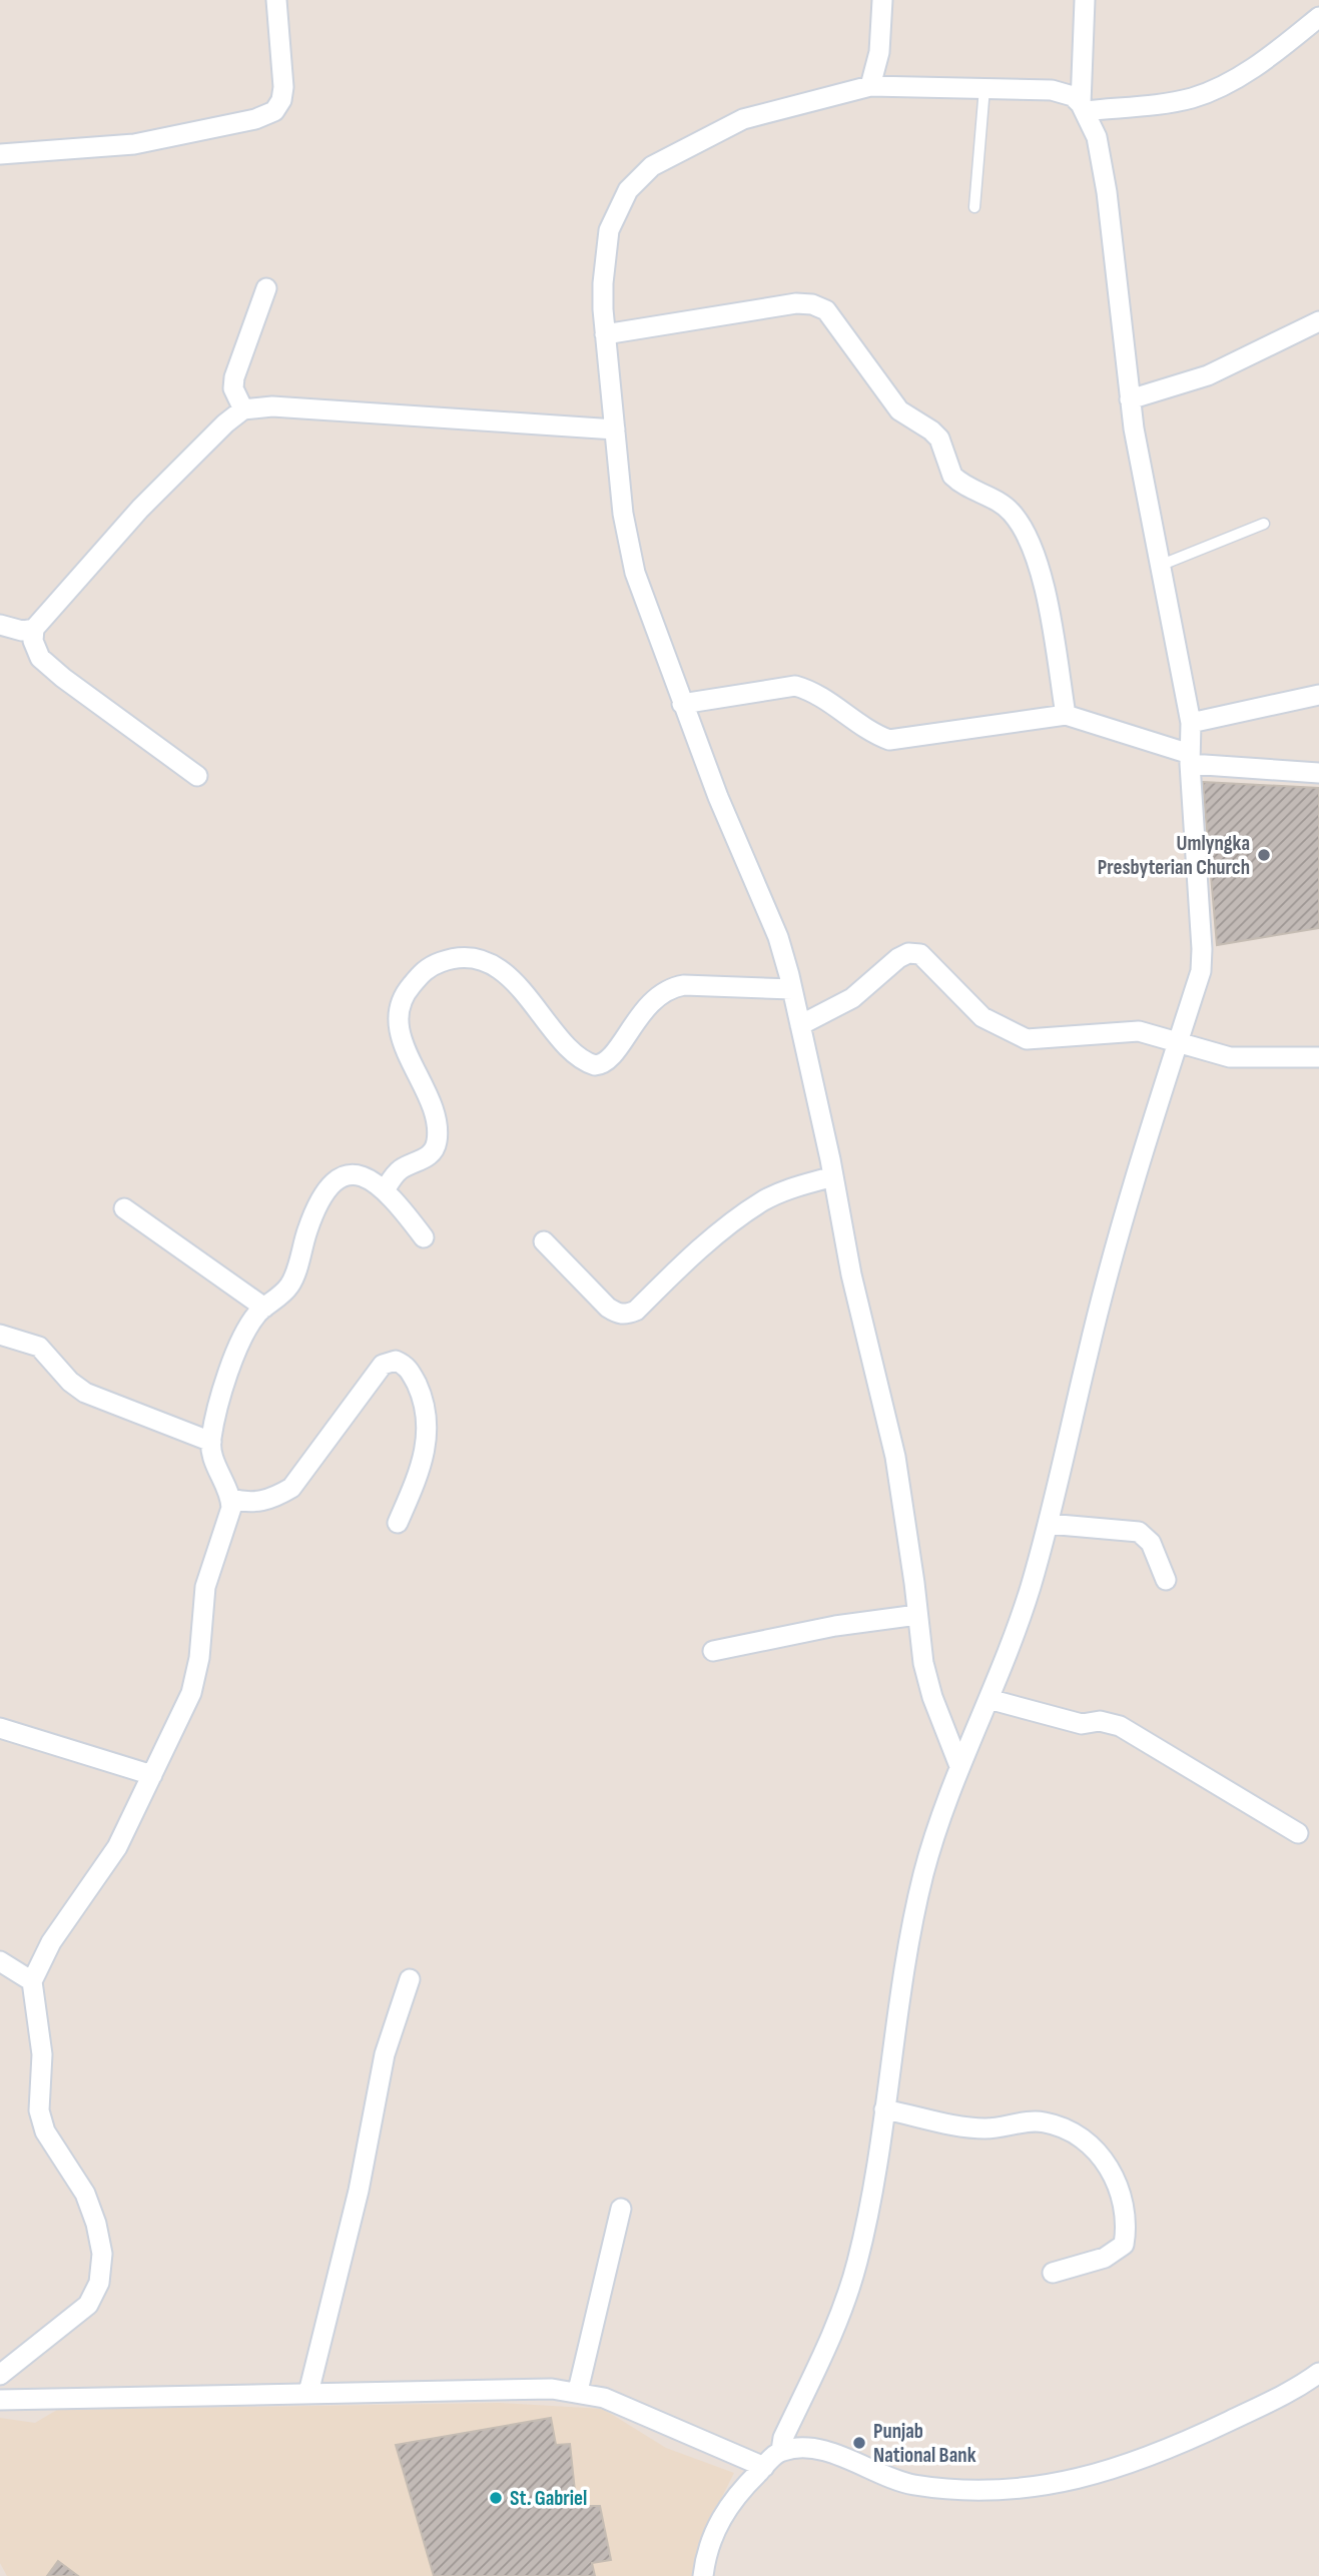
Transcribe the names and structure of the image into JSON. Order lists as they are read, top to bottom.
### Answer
{
  "places": ["Umlyngka Presbyterian Church", "Punjab National Bank", "St. Gabriel"]
}
